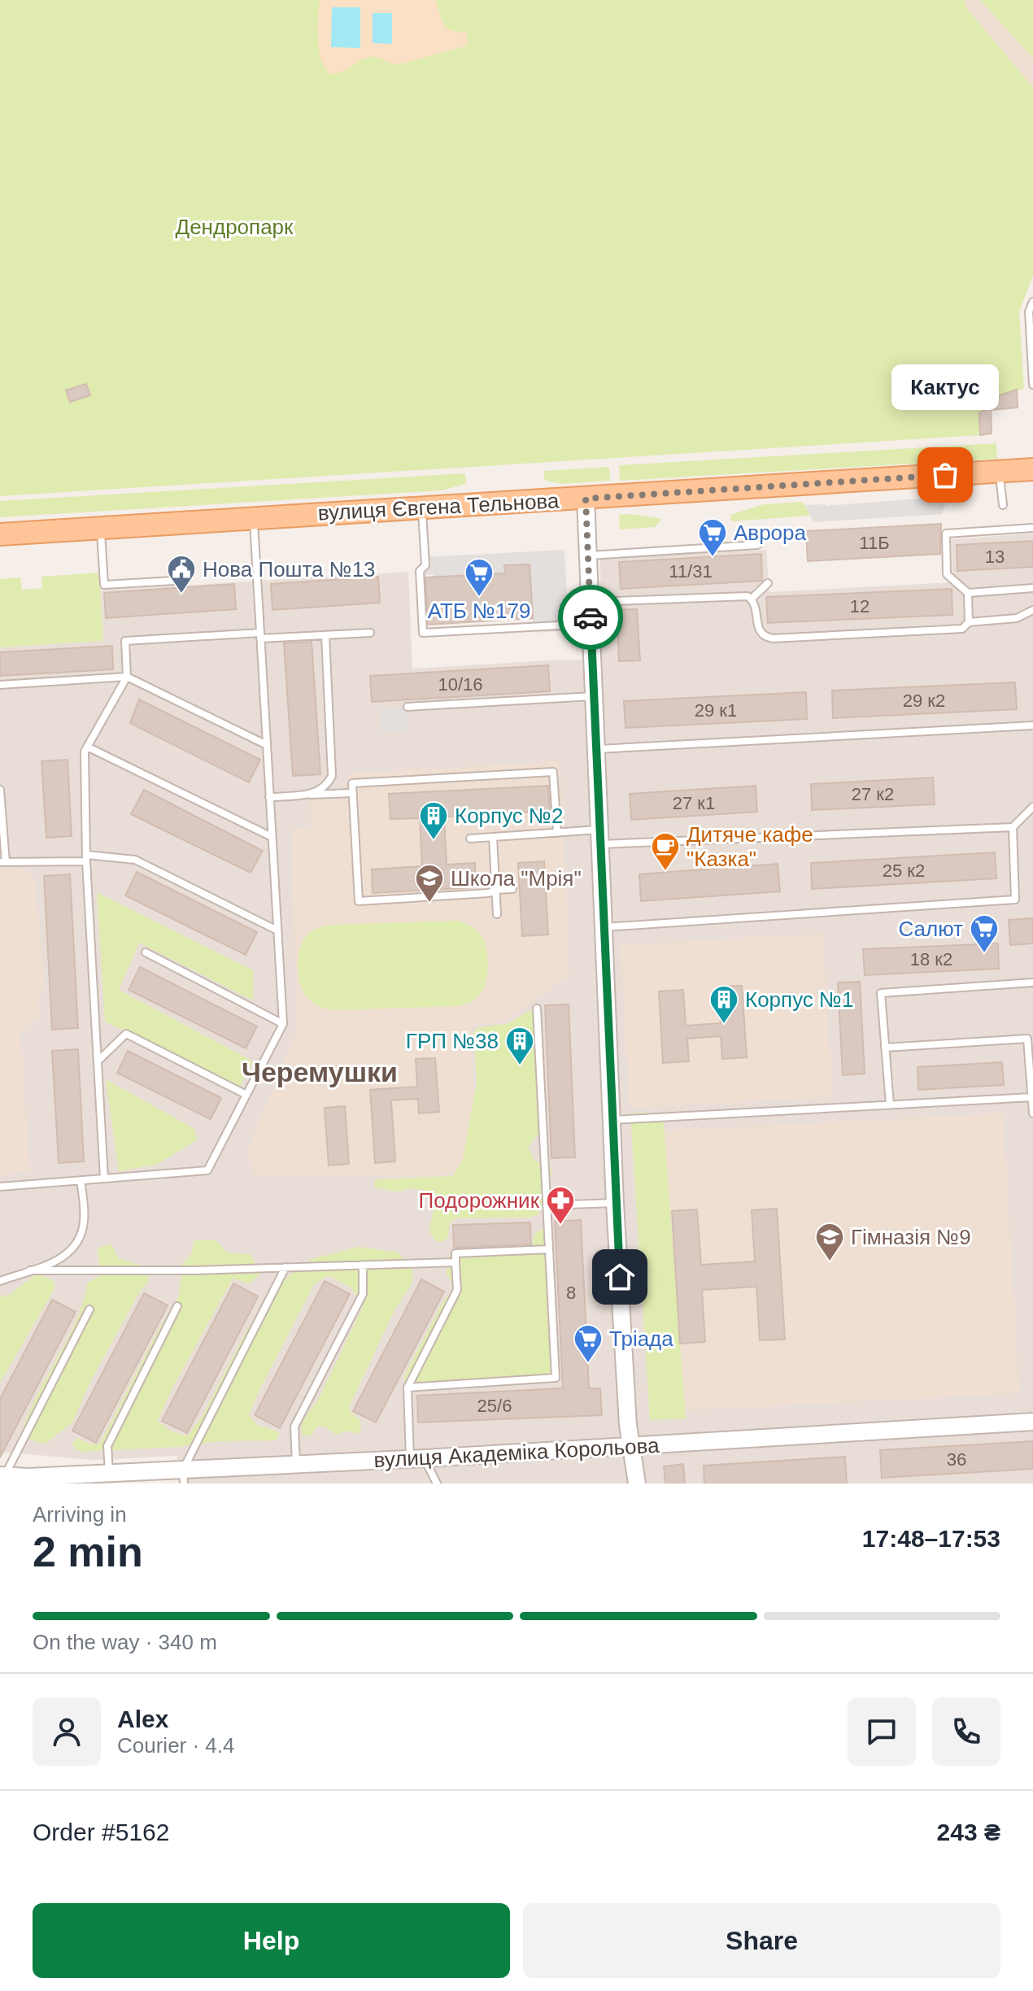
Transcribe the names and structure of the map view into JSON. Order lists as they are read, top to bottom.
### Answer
{
  "streets": {
    "main road": ["вулиця Євгена Тельнова"],
    "street": ["вулиця Академіка Корольова"]
  },
  "districts": ["Черемушки"],
  "parks": ["Дендропарк"],
  "places": {
    "other": ["Кактус"],
    "supermarket": [
      "Аврора",
      "АТБ №179",
      "Салют",
      "Тріада"
    ],
    "public building": ["Нова Пошта №13"],
    "building": ["Корпус №2", "Корпус №1", "ГРП №38"],
    "cafe": ["Дитяче кафе \"Казка\""],
    "school or university": ["Школа \"Мрія\"", "Гімназія №9"],
    "pharmacy": ["Подорожник"]
  },
  "house_numbers": [
    "11Б",
    "13",
    "11/31",
    "12",
    "10/16",
    "29 к2",
    "29 к1",
    "27 к2",
    "27 к1",
    "25 к2",
    "18 к2",
    "8",
    "25/6",
    "36"
  ],
  "page": {
    "bubble": "Кактус",
    "heading": ["2 min", "Arriving in", "17:48–17:53"],
    "panel": [
      "Alex",
      "Courier · 4.4",
      "Order #5162",
      "243 ₴"
    ],
    "bar": "On the way · 340 m",
    "buttons": ["Help", "Share"]
  }
}
